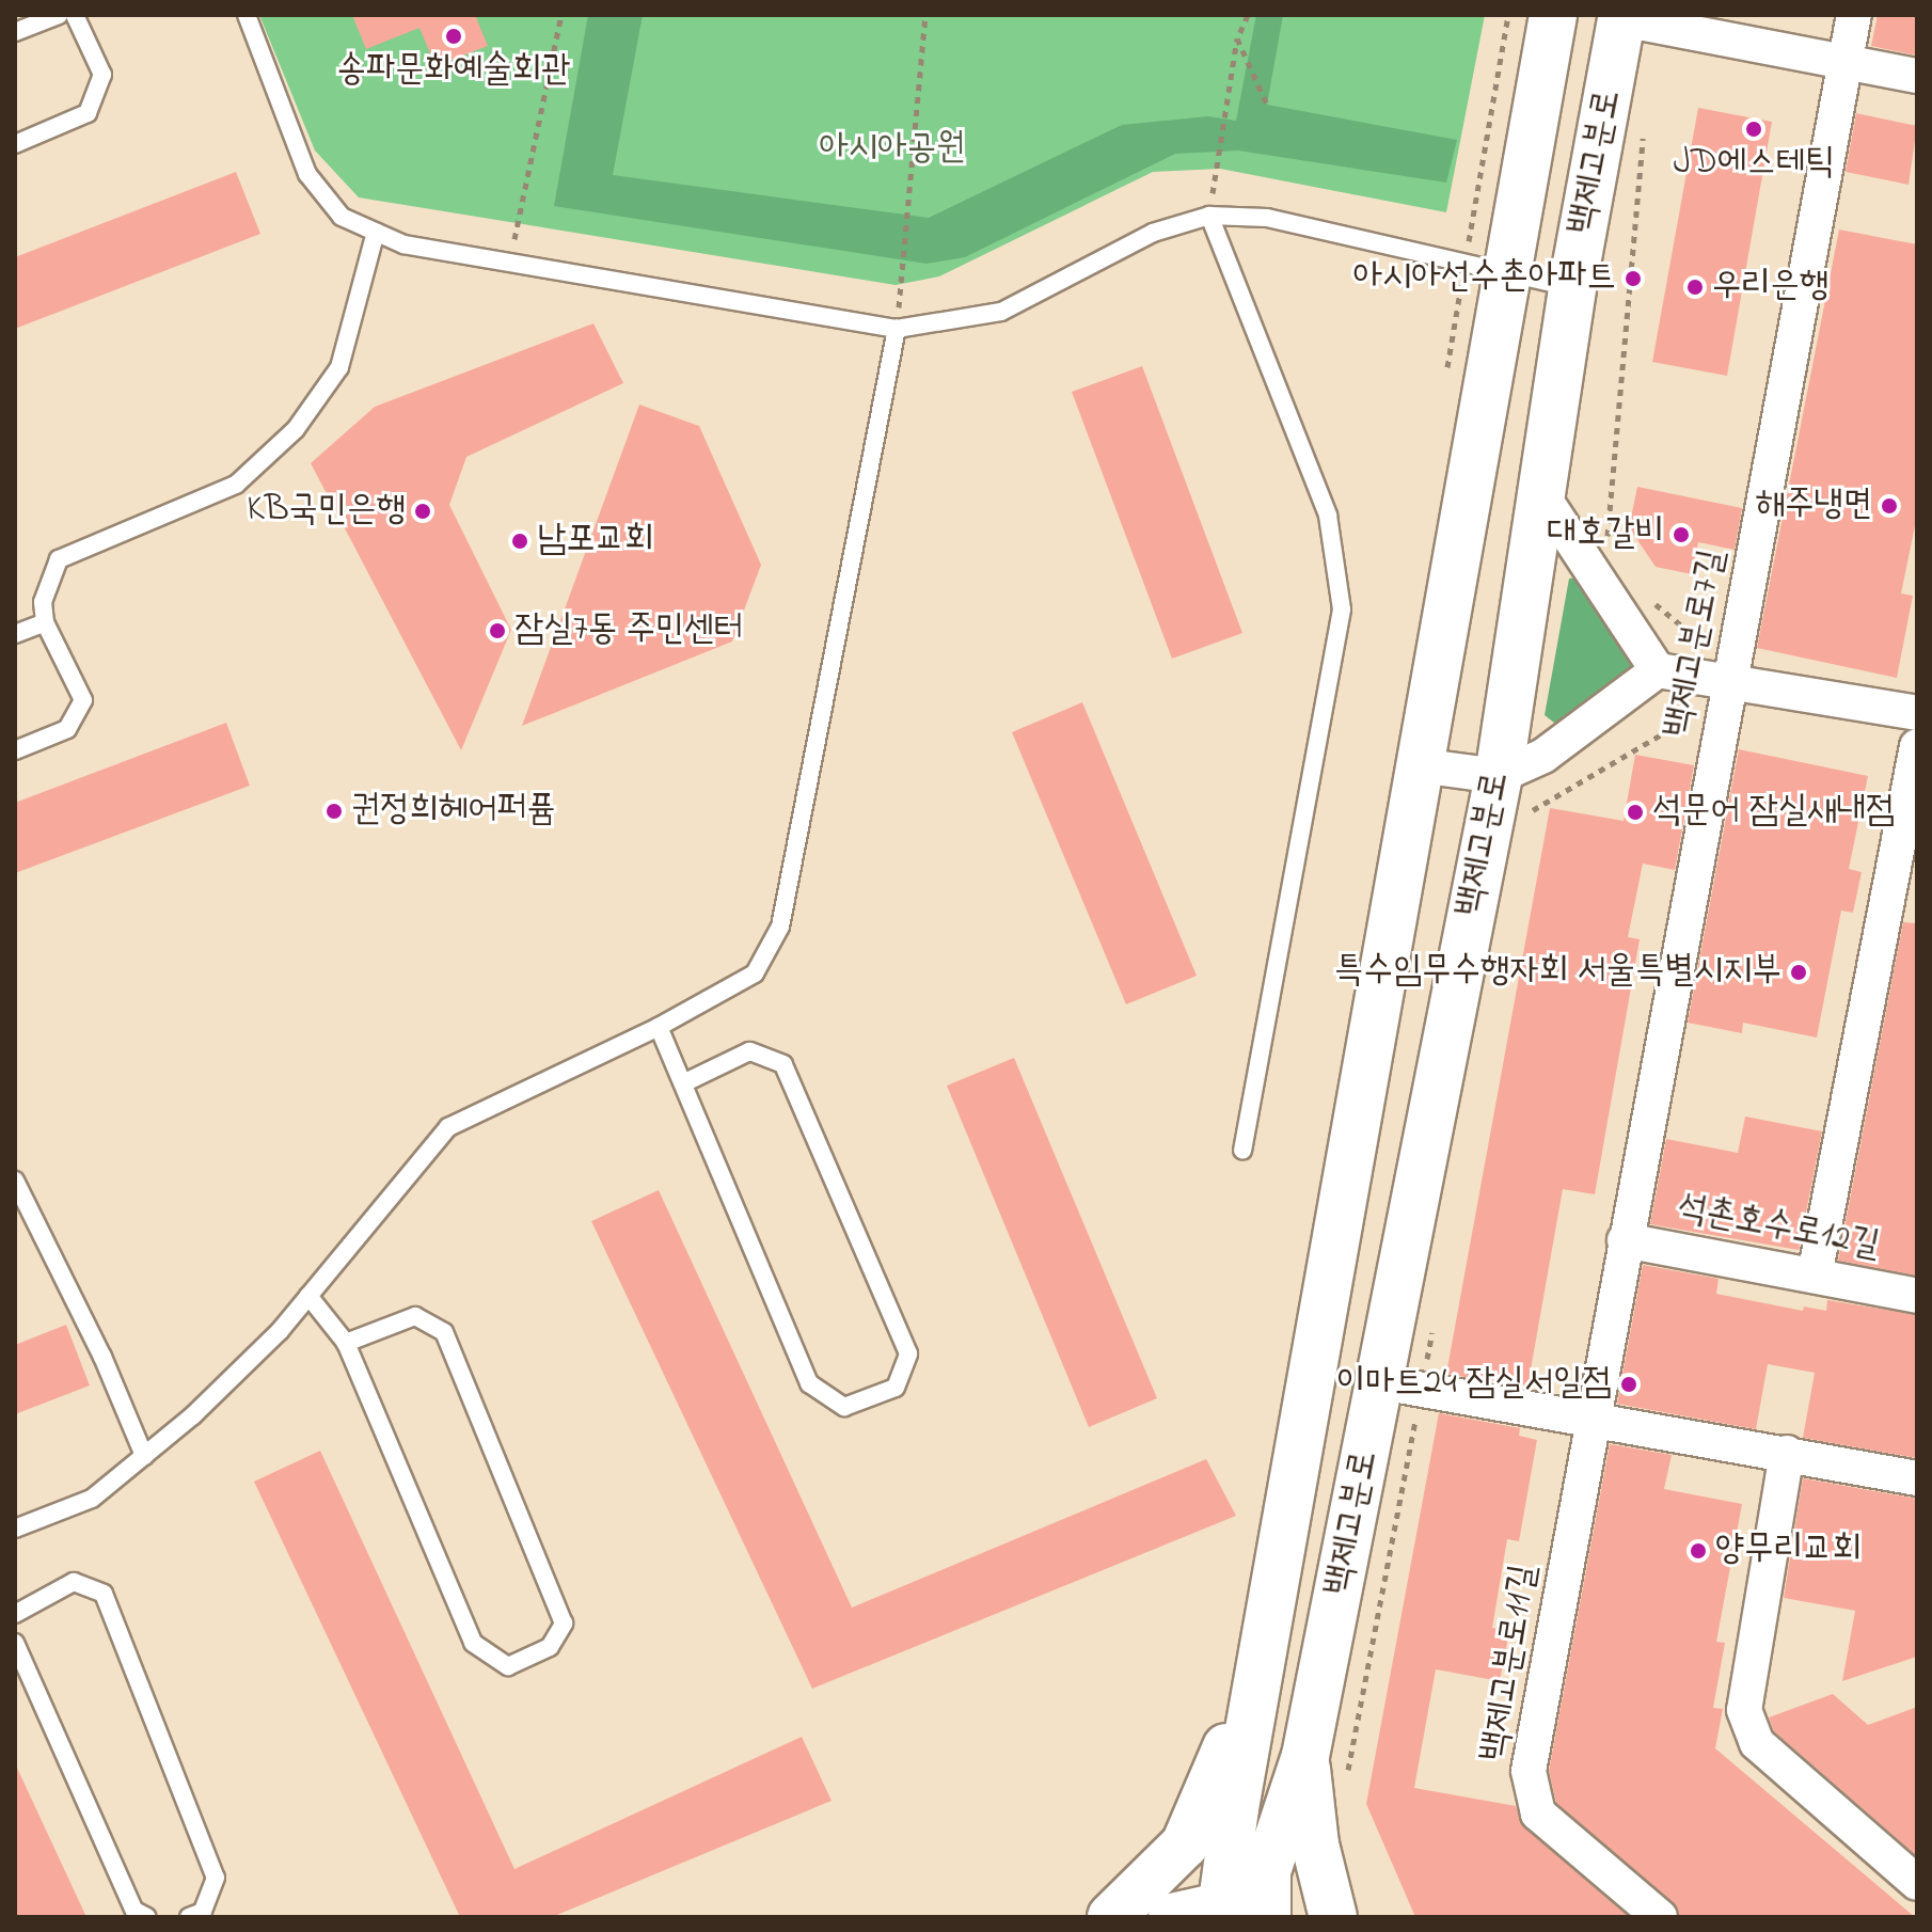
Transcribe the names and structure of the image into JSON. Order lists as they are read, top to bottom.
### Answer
{
  "streets": {
    "main road": ["백제고분로"],
    "street": ["백제고분로7길", "석촌호수로12길", "백제고분로11길"]
  },
  "crossings": [
    ["백제고분로7길", "석촌호수로12길"],
    ["백제고분로7길", "백제고분로11길"],
    ["석촌호수로12길", "백제고분로11길"]
  ],
  "parks": ["아시아공원"],
  "places": [
    "송파문화예술회관",
    "JD에스테틱",
    "아시아선수촌아파트",
    "우리은행",
    "해주냉면",
    "KB국민은행",
    "대호갈비",
    "남포교회",
    "잠실7동 주민센터",
    "권정희헤어퍼퓸",
    "석문어 잠실새내점",
    "특수임무수행자회 서울특별시지부",
    "이마트24 잠실서일점",
    "양무리교회"
  ]
}
